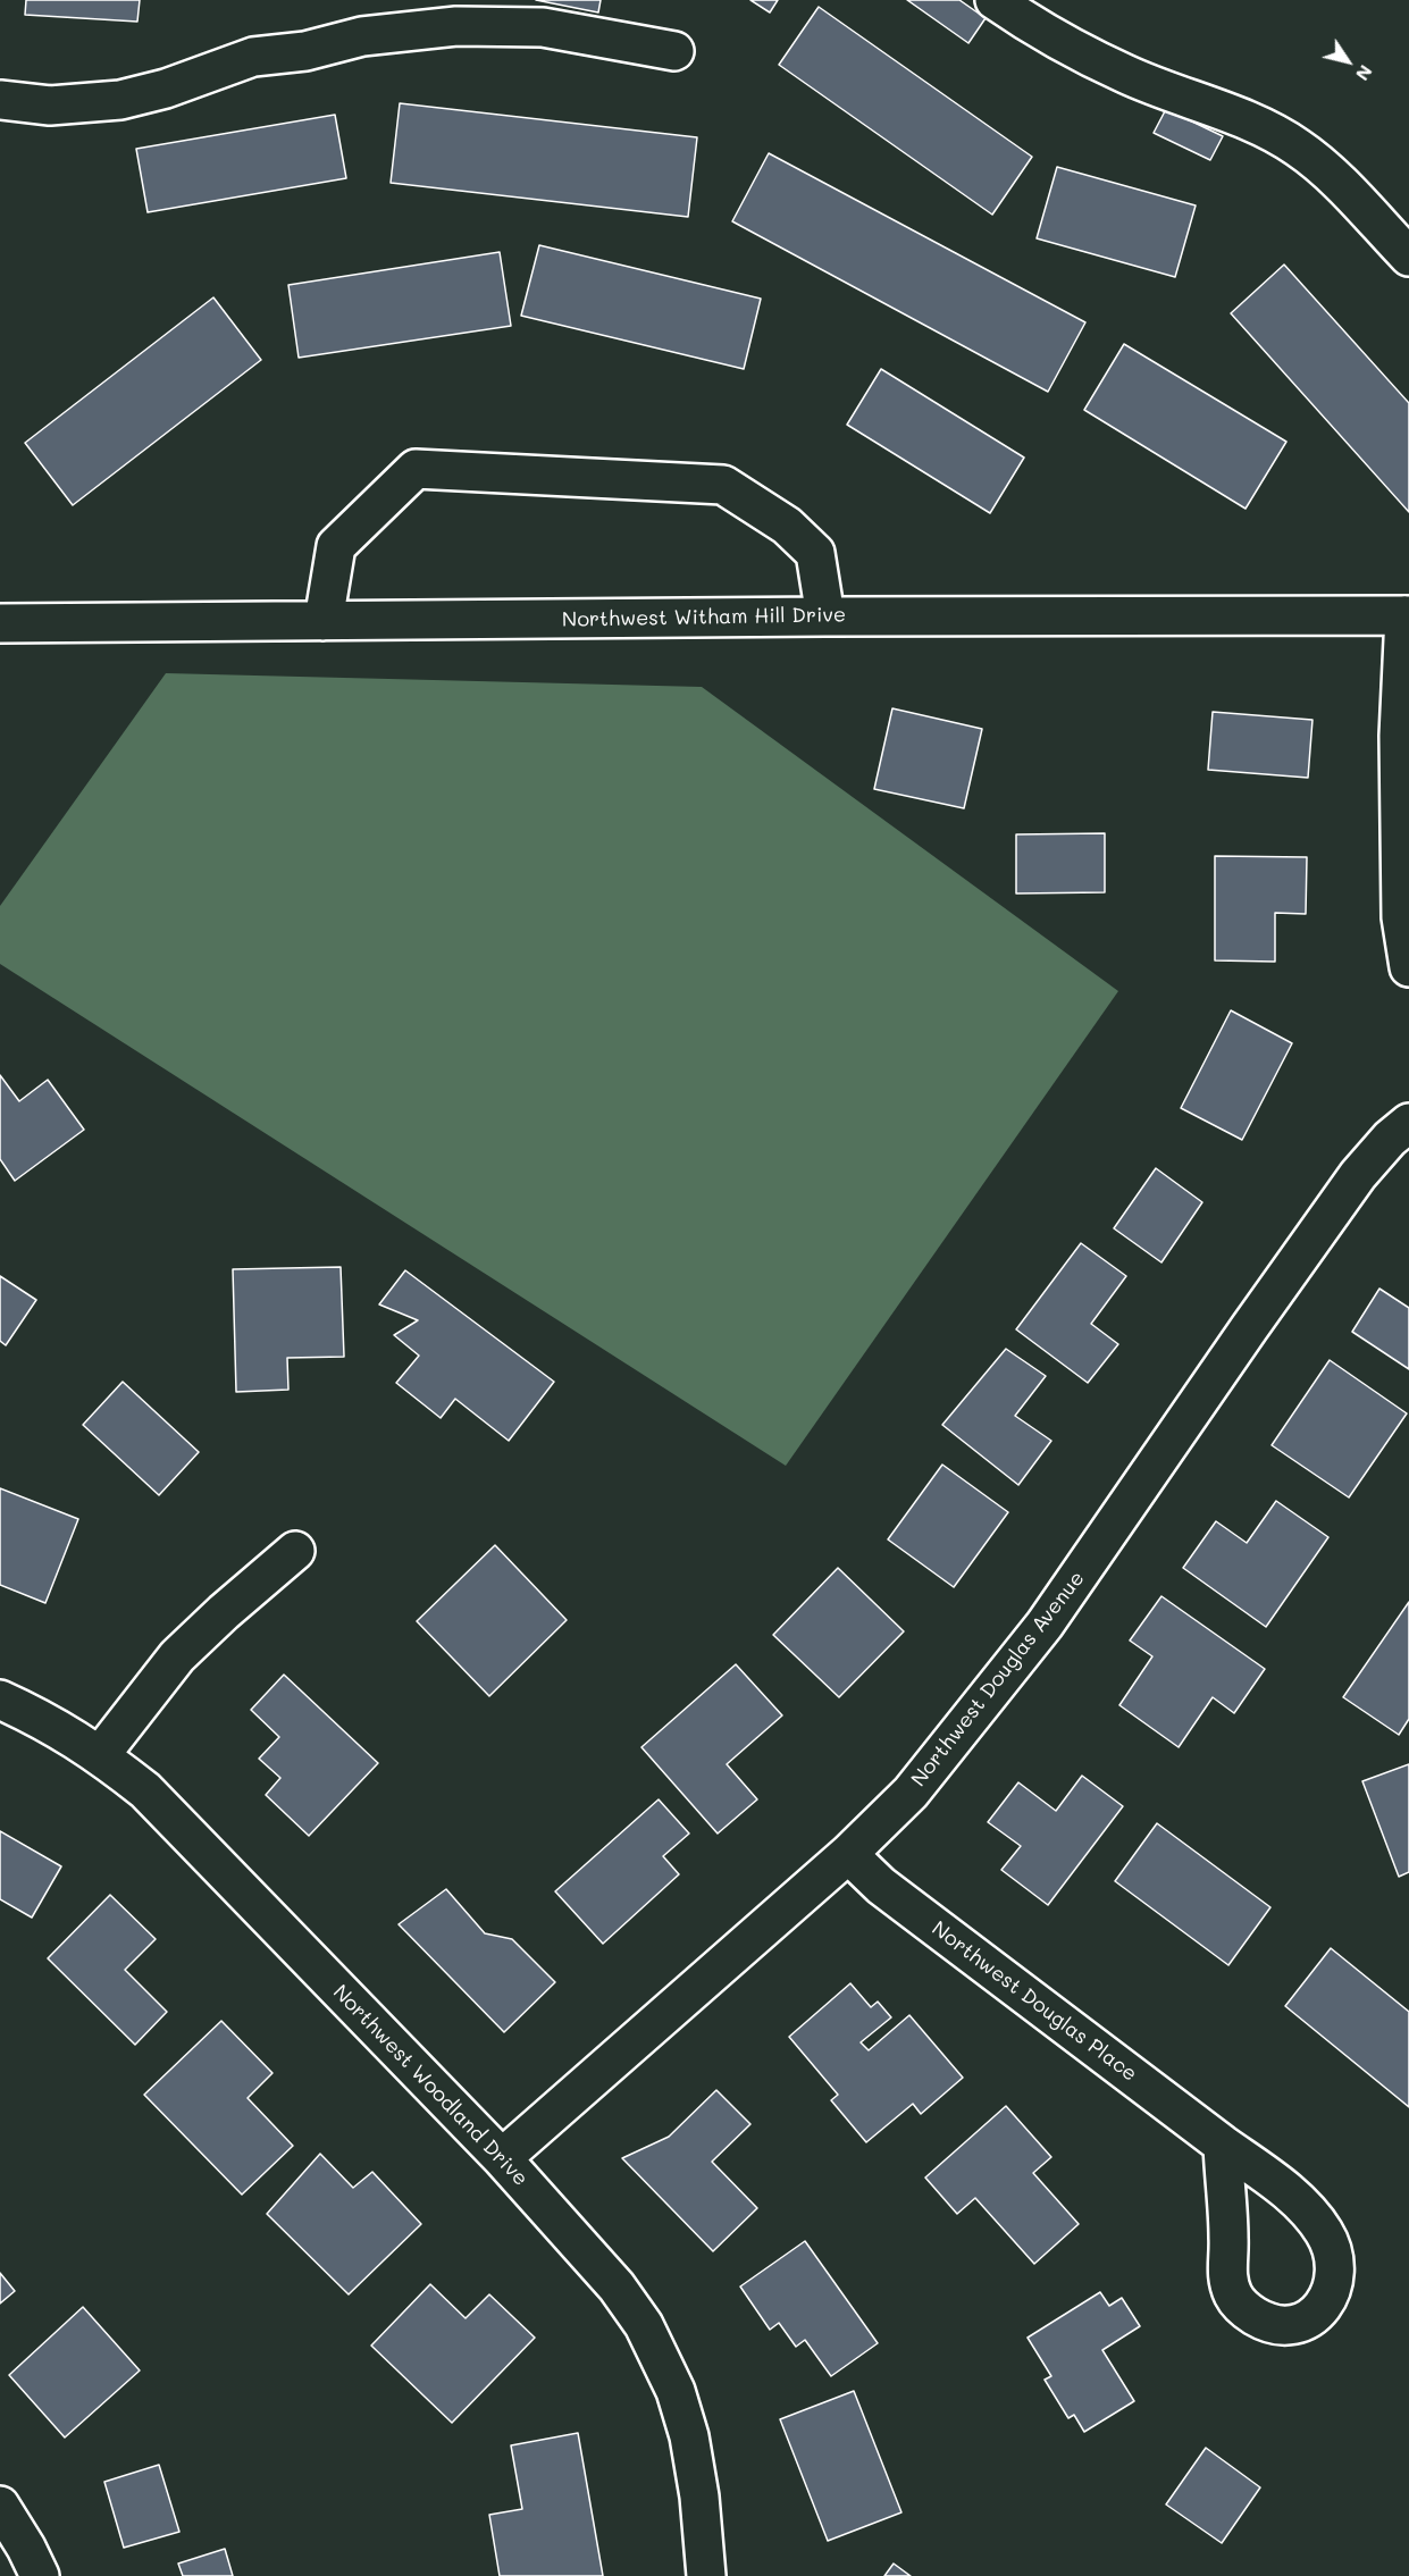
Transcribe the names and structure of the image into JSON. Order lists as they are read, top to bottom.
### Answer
{
  "streets": {
    "street": [
      "Northwest Witham Hill Drive",
      "Northwest Douglas Avenue",
      "Northwest Douglas Place",
      "Northwest Woodland Drive"
    ]
  },
  "crossings": [
    ["Northwest Douglas Avenue", "Northwest Douglas Place"],
    ["Northwest Douglas Avenue", "Northwest Woodland Drive"]
  ],
  "north": "bottom right"
}
